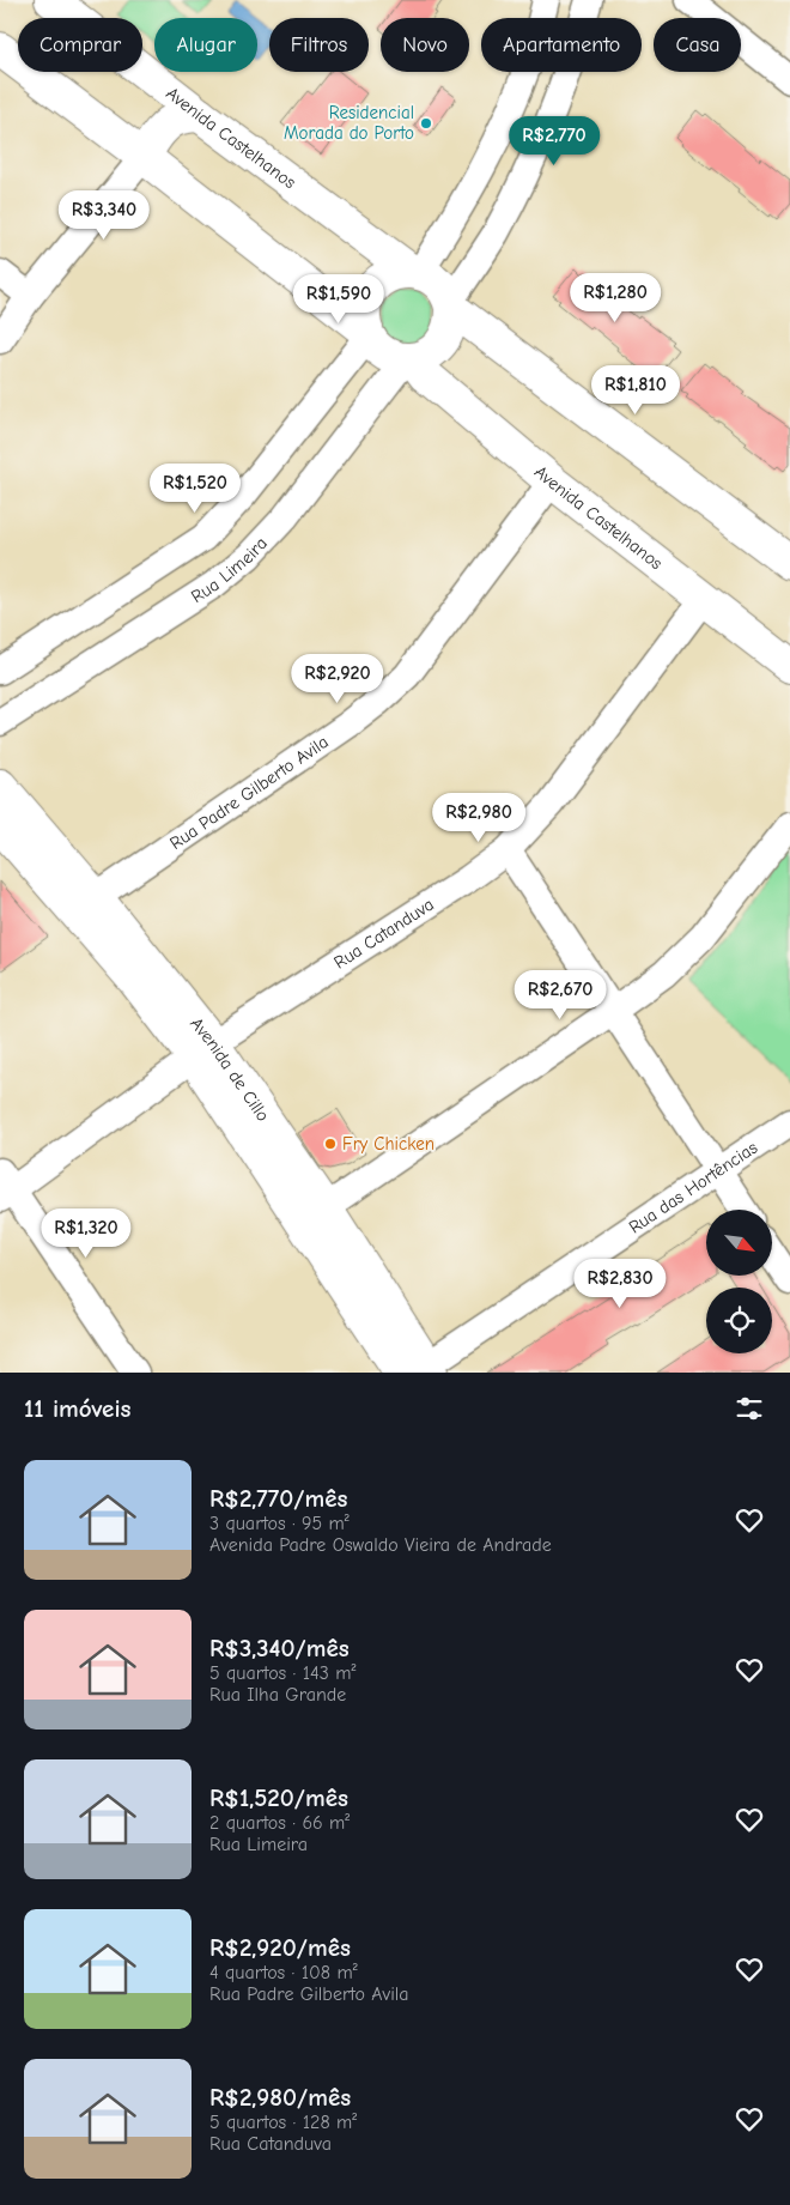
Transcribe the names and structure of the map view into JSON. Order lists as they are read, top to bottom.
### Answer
{
  "streets": {
    "main road": ["Avenida Castelhanos", "Avenida de Cillo"],
    "street": [
      "Rua Limeira",
      "Rua Padre Gilberto Avila",
      "Rua Catanduva",
      "Rua das Hortências"
    ]
  },
  "crossings": [
    ["Avenida Castelhanos", "Rua Limeira"],
    ["Avenida Castelhanos", "Rua Padre Gilberto Avila"],
    ["Avenida Castelhanos", "Rua Catanduva"],
    ["Rua Padre Gilberto Avila", "Avenida de Cillo"],
    ["Rua Catanduva", "Avenida de Cillo"],
    ["Avenida de Cillo", "Rua das Hortências"]
  ],
  "places": ["Residencial Morada do Porto", "Fry Chicken"],
  "north": "bottom right",
  "page": {
    "chip": [
      "Comprar",
      "Alugar",
      "Filtros",
      "Novo",
      "Apartamento",
      "Casa"
    ],
    "price": [
      "R$2,770",
      "R$3,340",
      "R$1,280",
      "R$1,590",
      "R$1,810",
      "R$1,520",
      "R$2,920",
      "R$2,980",
      "R$2,670",
      "R$1,320",
      "R$2,830"
    ],
    "heading": "11 imóveis",
    "list": [
      {
        "name": "R$2,770/mês",
        "note": "3 quartos · 95 m² · Avenida Padre Oswaldo Vieira de Andrade"
      },
      {
        "name": "R$3,340/mês",
        "note": "5 quartos · 143 m² · Rua Ilha Grande"
      },
      {
        "name": "R$1,520/mês",
        "note": "2 quartos · 66 m² · Rua Limeira"
      },
      {
        "name": "R$2,920/mês",
        "note": "4 quartos · 108 m² · Rua Padre Gilberto Avila"
      },
      {
        "name": "R$2,980/mês",
        "note": "5 quartos · 128 m² · Rua Catanduva"
      }
    ]
  }
}
